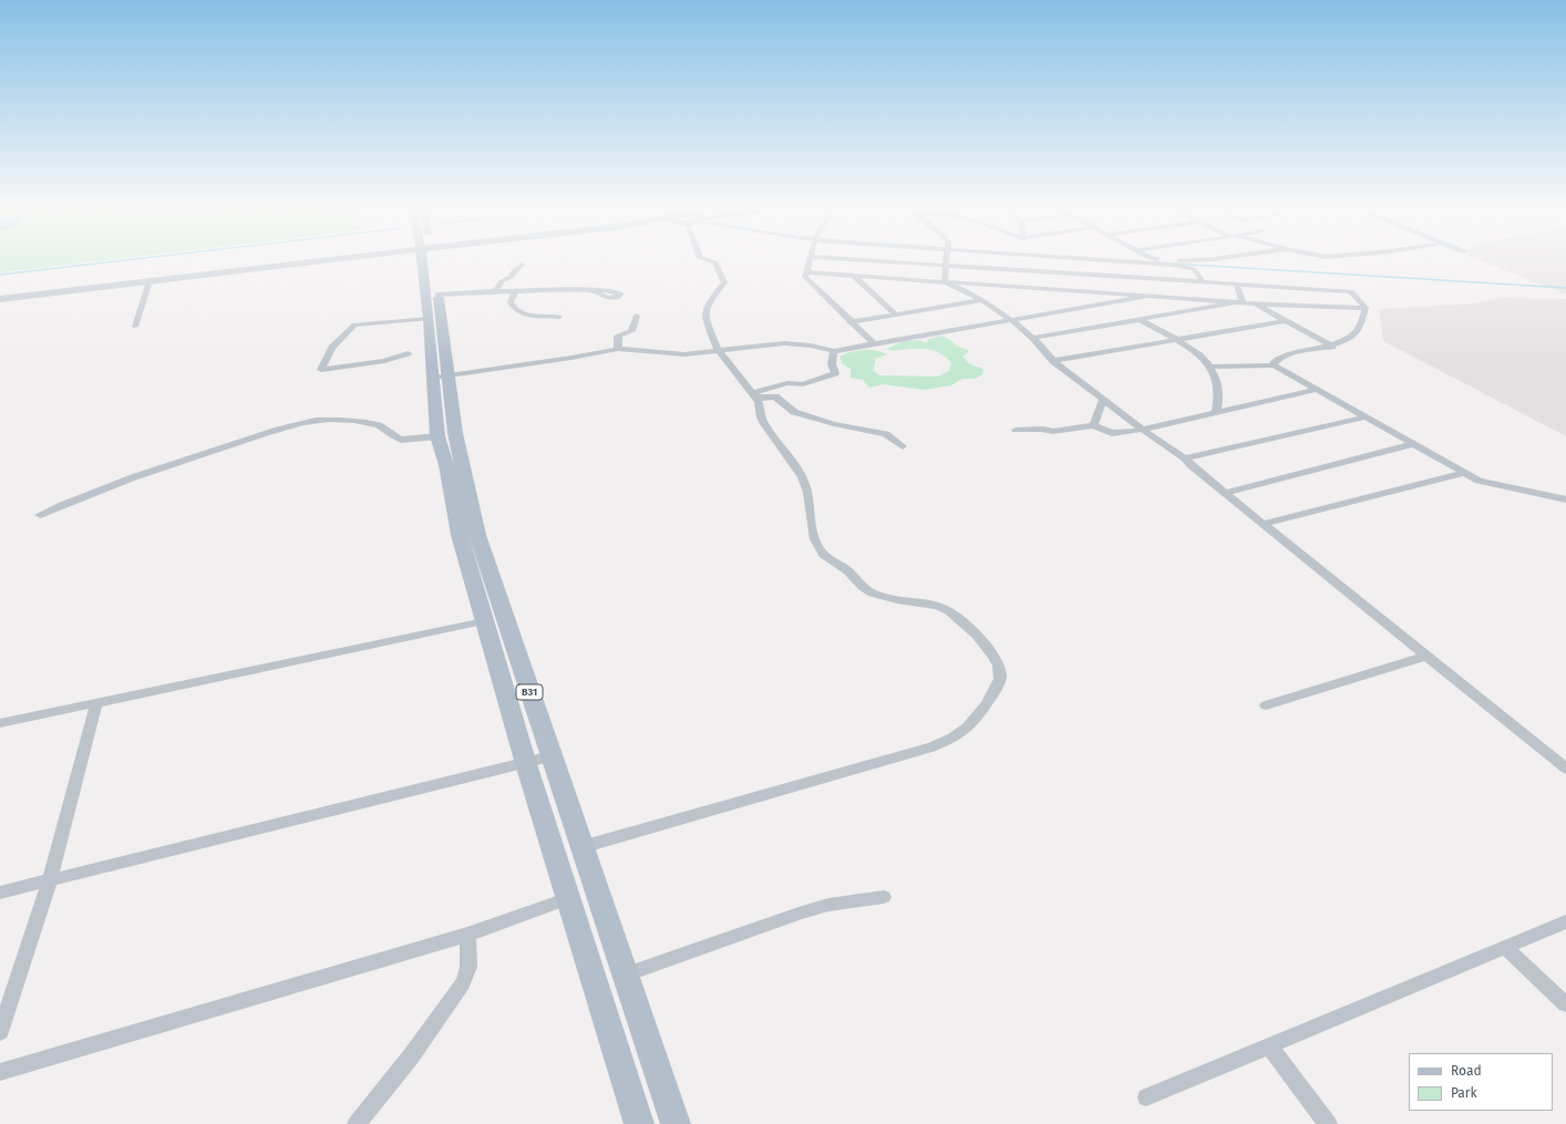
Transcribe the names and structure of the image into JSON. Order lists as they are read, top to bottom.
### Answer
{
  "streets": {
    "main road": ["B31"]
  },
  "legend": ["Road", "Park"]
}
